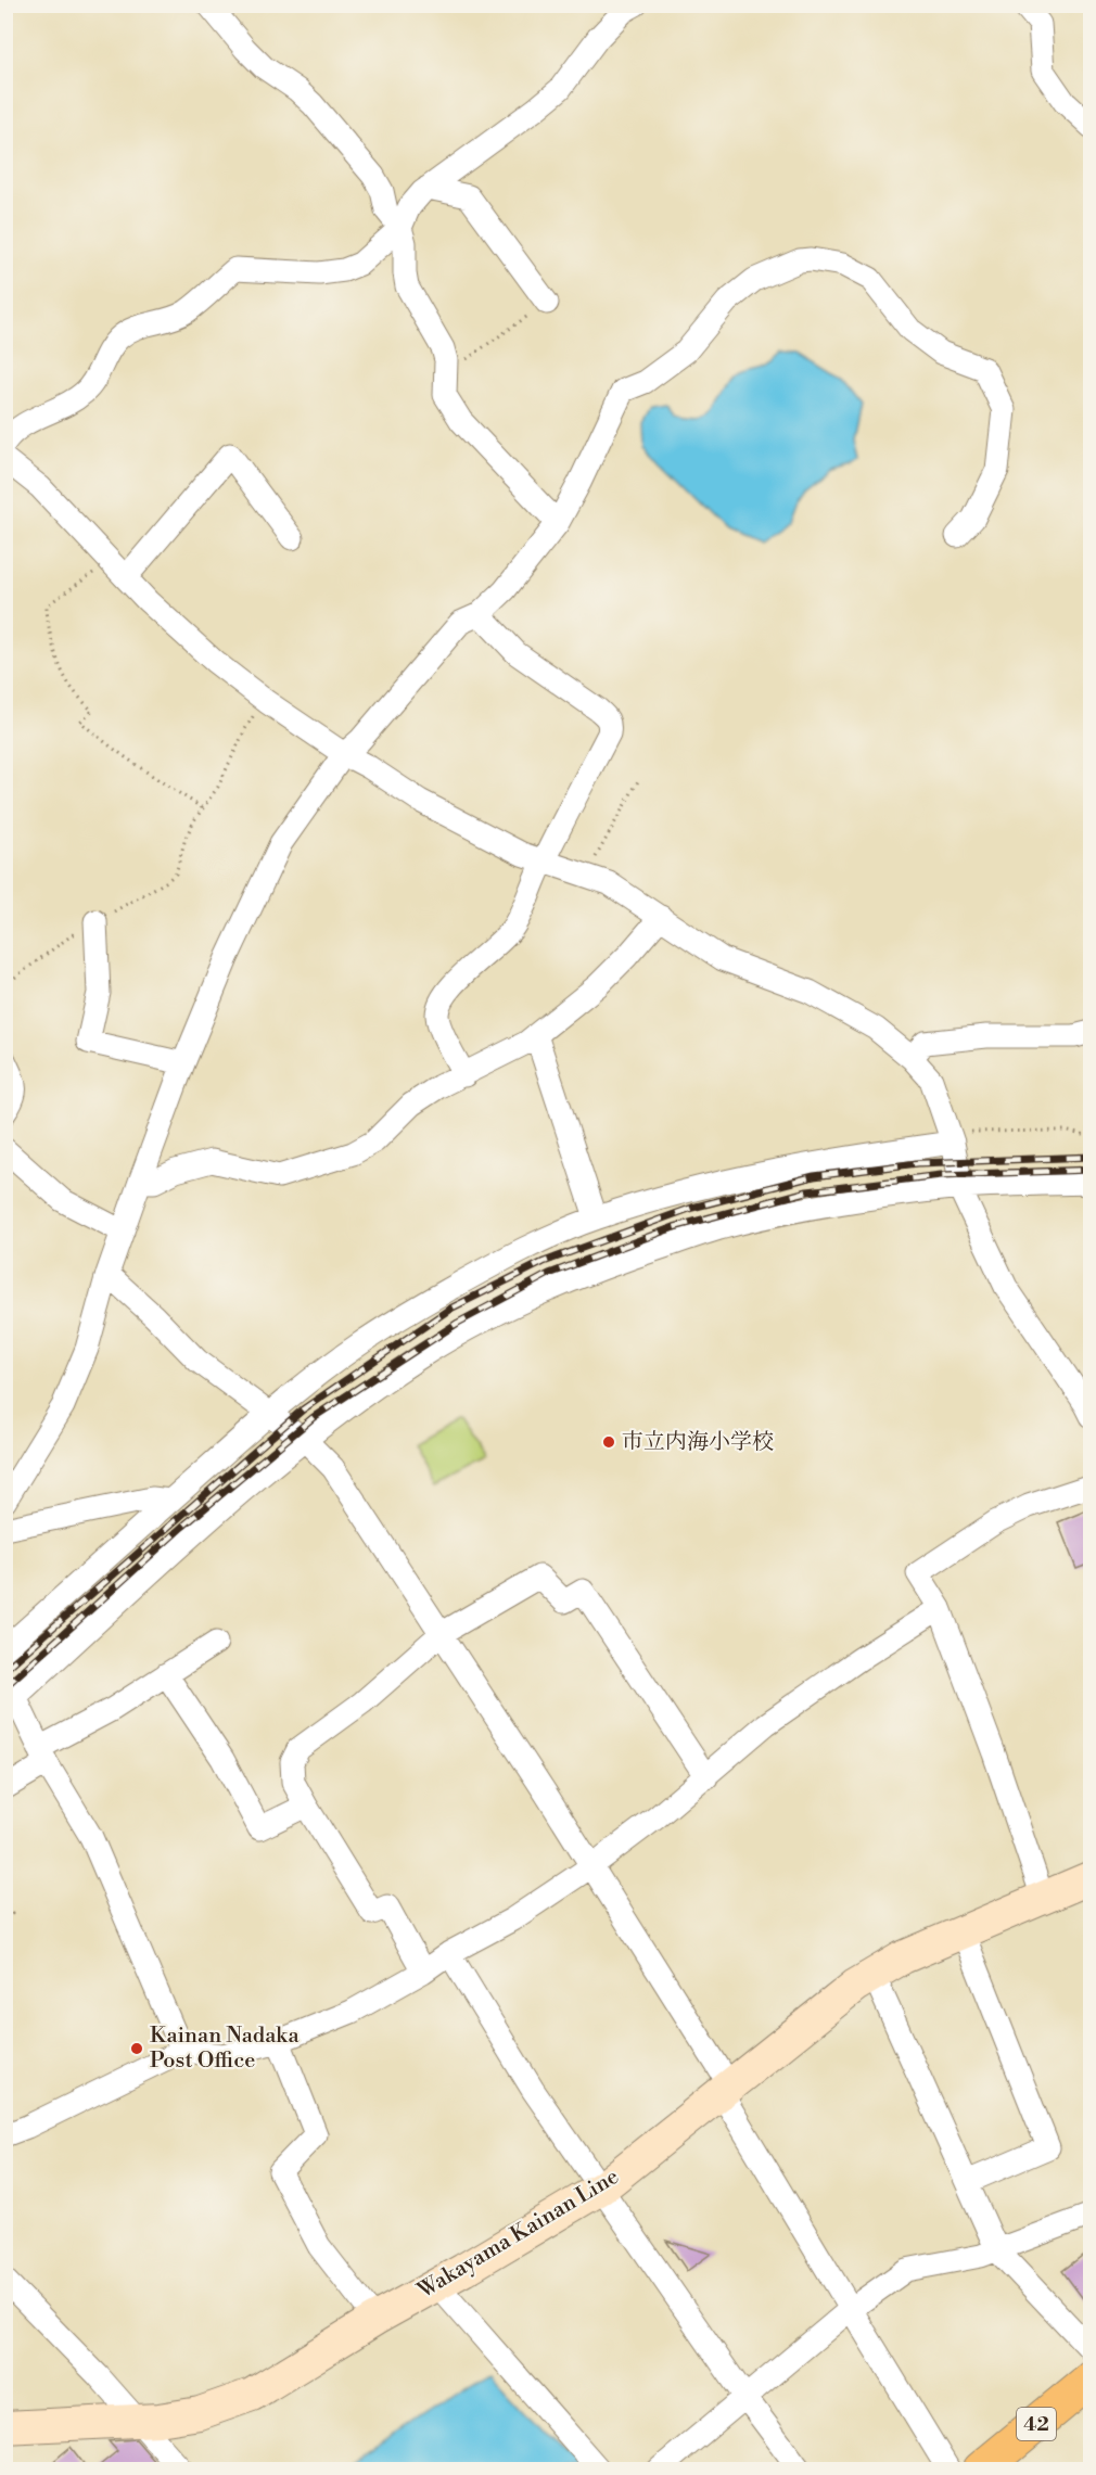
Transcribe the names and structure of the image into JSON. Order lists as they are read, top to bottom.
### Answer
{
  "streets": {
    "highway": ["42"],
    "main road": ["Wakayama Kainan Line"]
  },
  "places": ["市立内海小学校", "Kainan Nadaka Post Office"]
}
